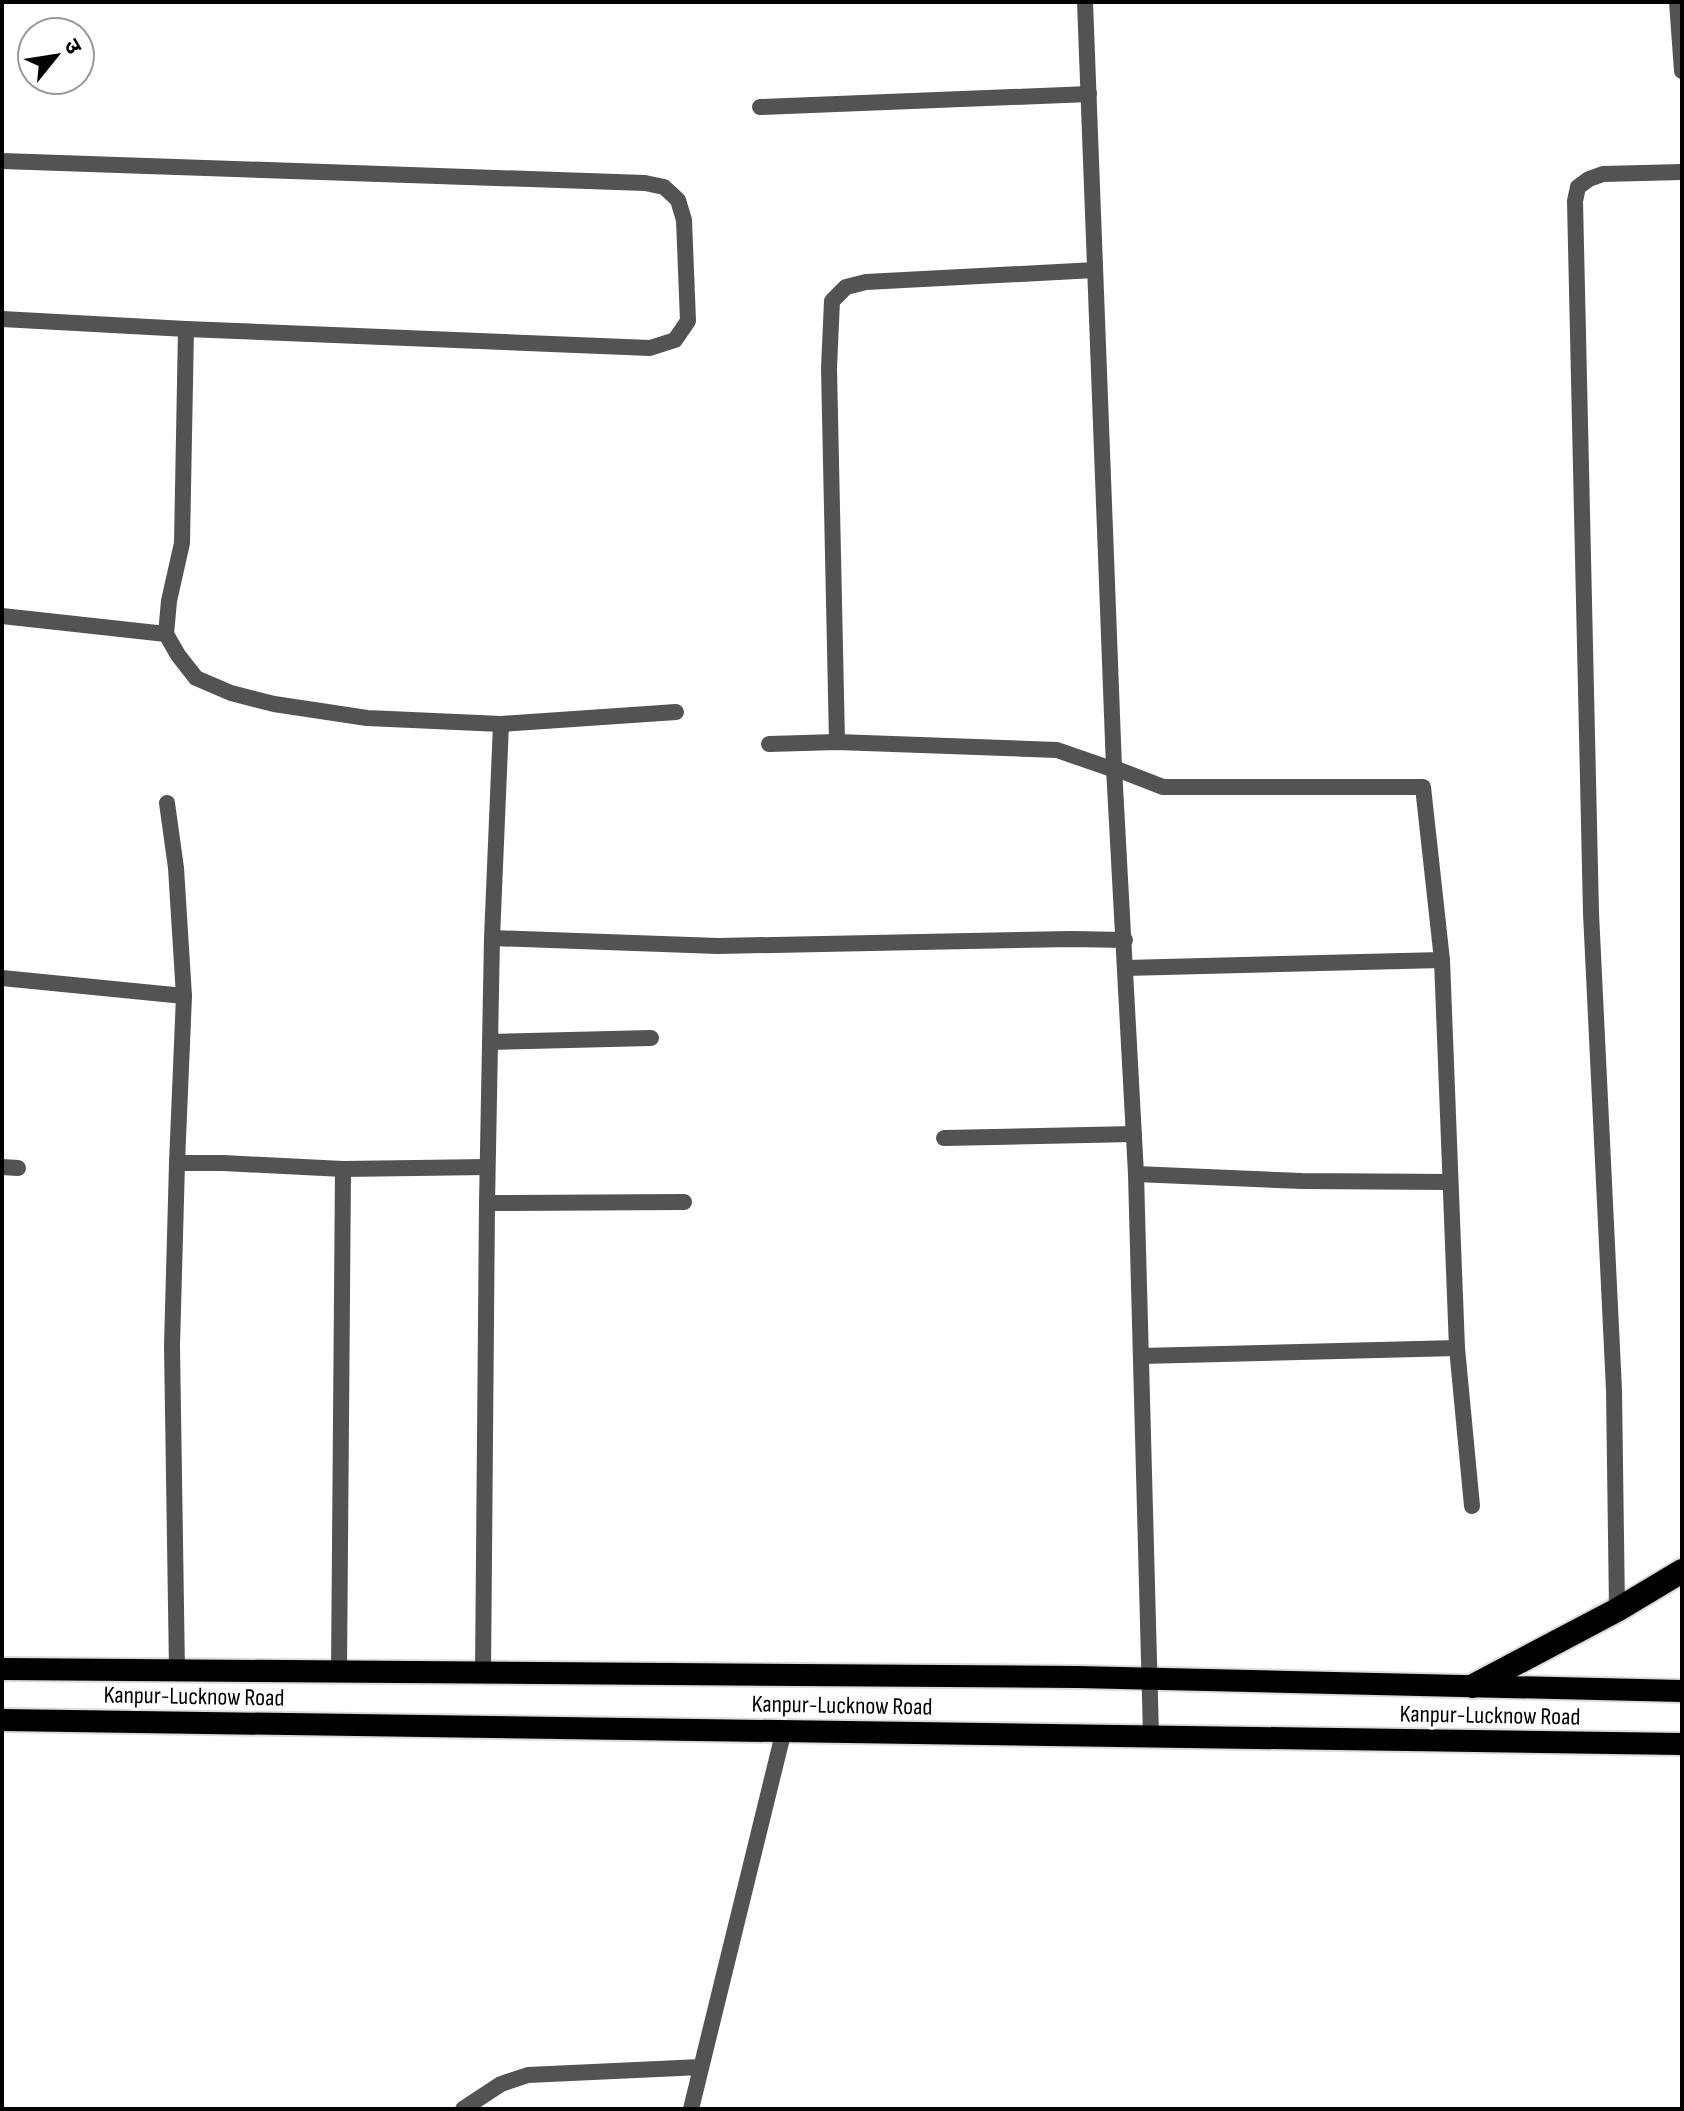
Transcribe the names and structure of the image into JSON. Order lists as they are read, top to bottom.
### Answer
{
  "streets": {
    "highway": ["Kanpur-Lucknow Road"]
  },
  "north": "top right"
}
